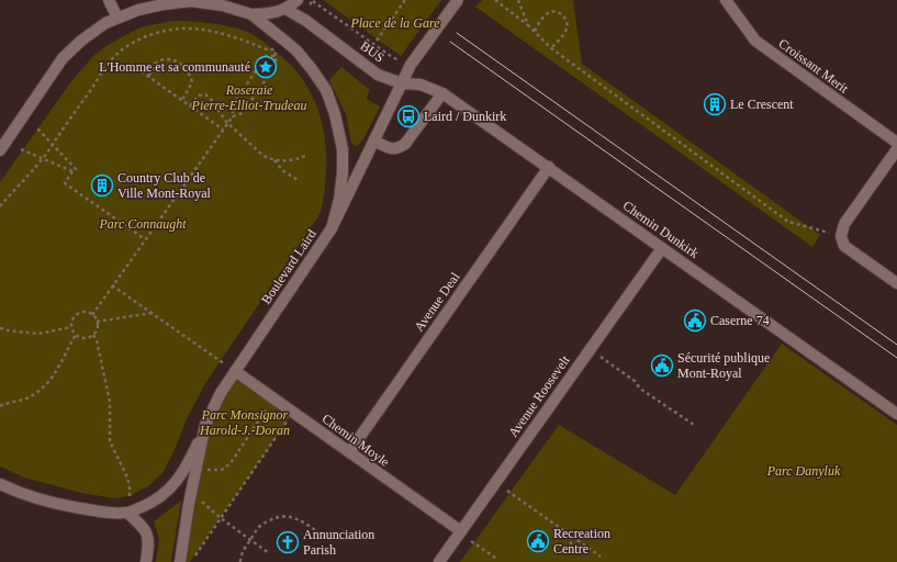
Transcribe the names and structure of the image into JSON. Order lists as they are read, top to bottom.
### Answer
{
  "streets": {
    "street": [
      "BUS",
      "Croissant Merit",
      "Chemin Dunkirk",
      "Boulevard Laird",
      "Avenue Deal",
      "Avenue Roosevelt",
      "Chemin Moyle"
    ]
  },
  "crossings": [
    ["BUS", "Chemin Dunkirk"],
    ["BUS", "Boulevard Laird"],
    ["Chemin Dunkirk", "Boulevard Laird"],
    ["Chemin Dunkirk", "Avenue Deal"],
    ["Chemin Dunkirk", "Avenue Roosevelt"],
    ["Boulevard Laird", "Chemin Moyle"],
    ["Avenue Deal", "Chemin Moyle"],
    ["Avenue Roosevelt", "Chemin Moyle"]
  ],
  "parks": [
    "Place de la Gare",
    "Roseraie Pierre-Elliot-Trudeau",
    "Parc Connaught",
    "Parc Monsignor Harold-J.-Doran",
    "Parc Danyluk"
  ],
  "places": {
    "place": ["L'Homme et sa communauté"],
    "building": ["Le Crescent", "Country Club de Ville Mont-Royal"],
    "bus stop": ["Laird / Dunkirk"],
    "public building": ["Caserne 74", "Sécurité publique Mont-Royal", "Recreation Centre"],
    "church": ["Annunciation Parish"]
  }
}
